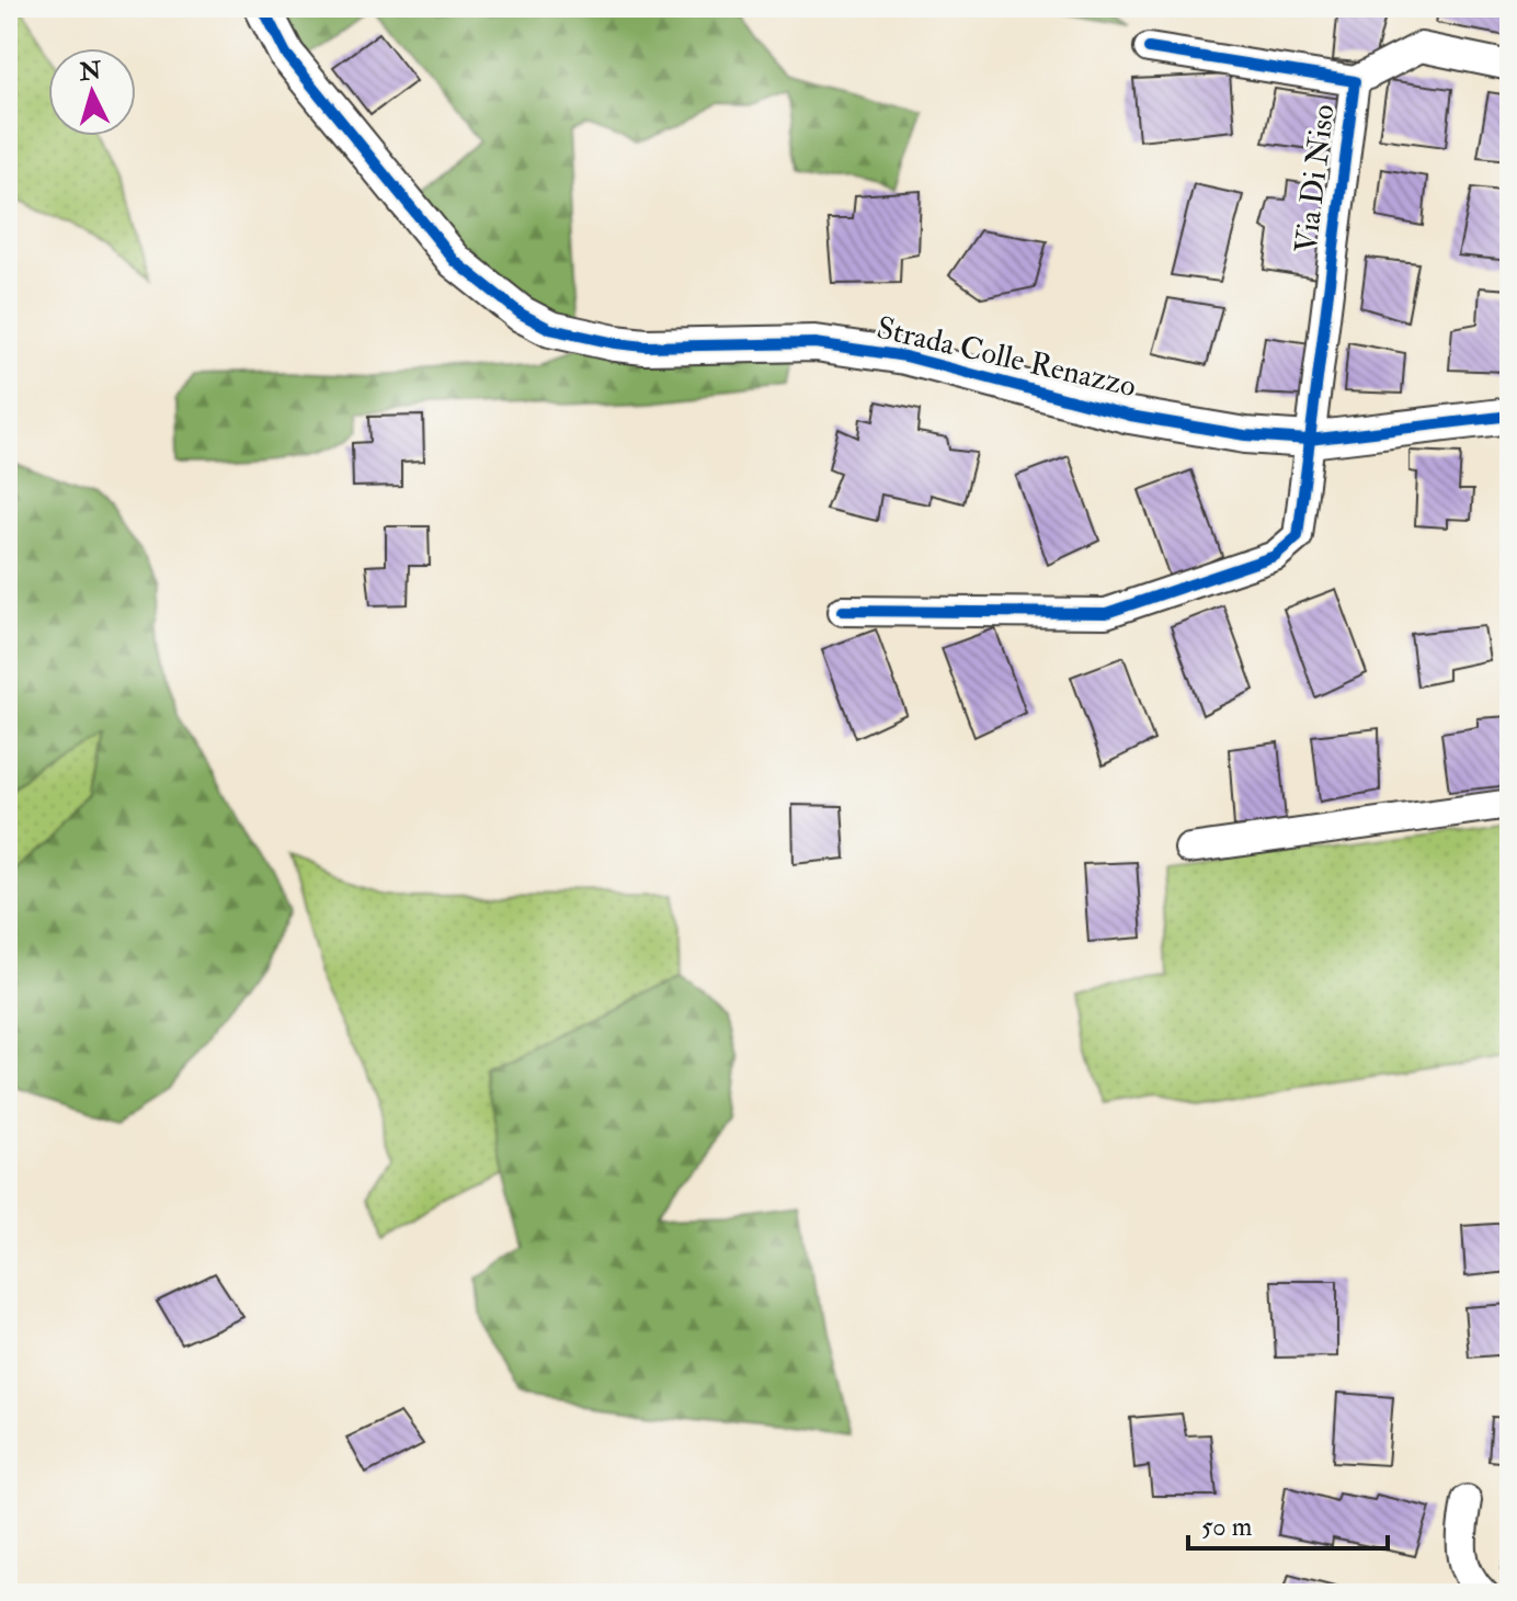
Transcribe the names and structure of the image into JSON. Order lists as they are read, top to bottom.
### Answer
{
  "streets": {
    "street": ["Via Di Niso", "Strada Colle Renazzo"]
  },
  "crossings": [
    ["Via Di Niso", "Strada Colle Renazzo"]
  ],
  "scale_bar": "50 m",
  "north": "top"
}
